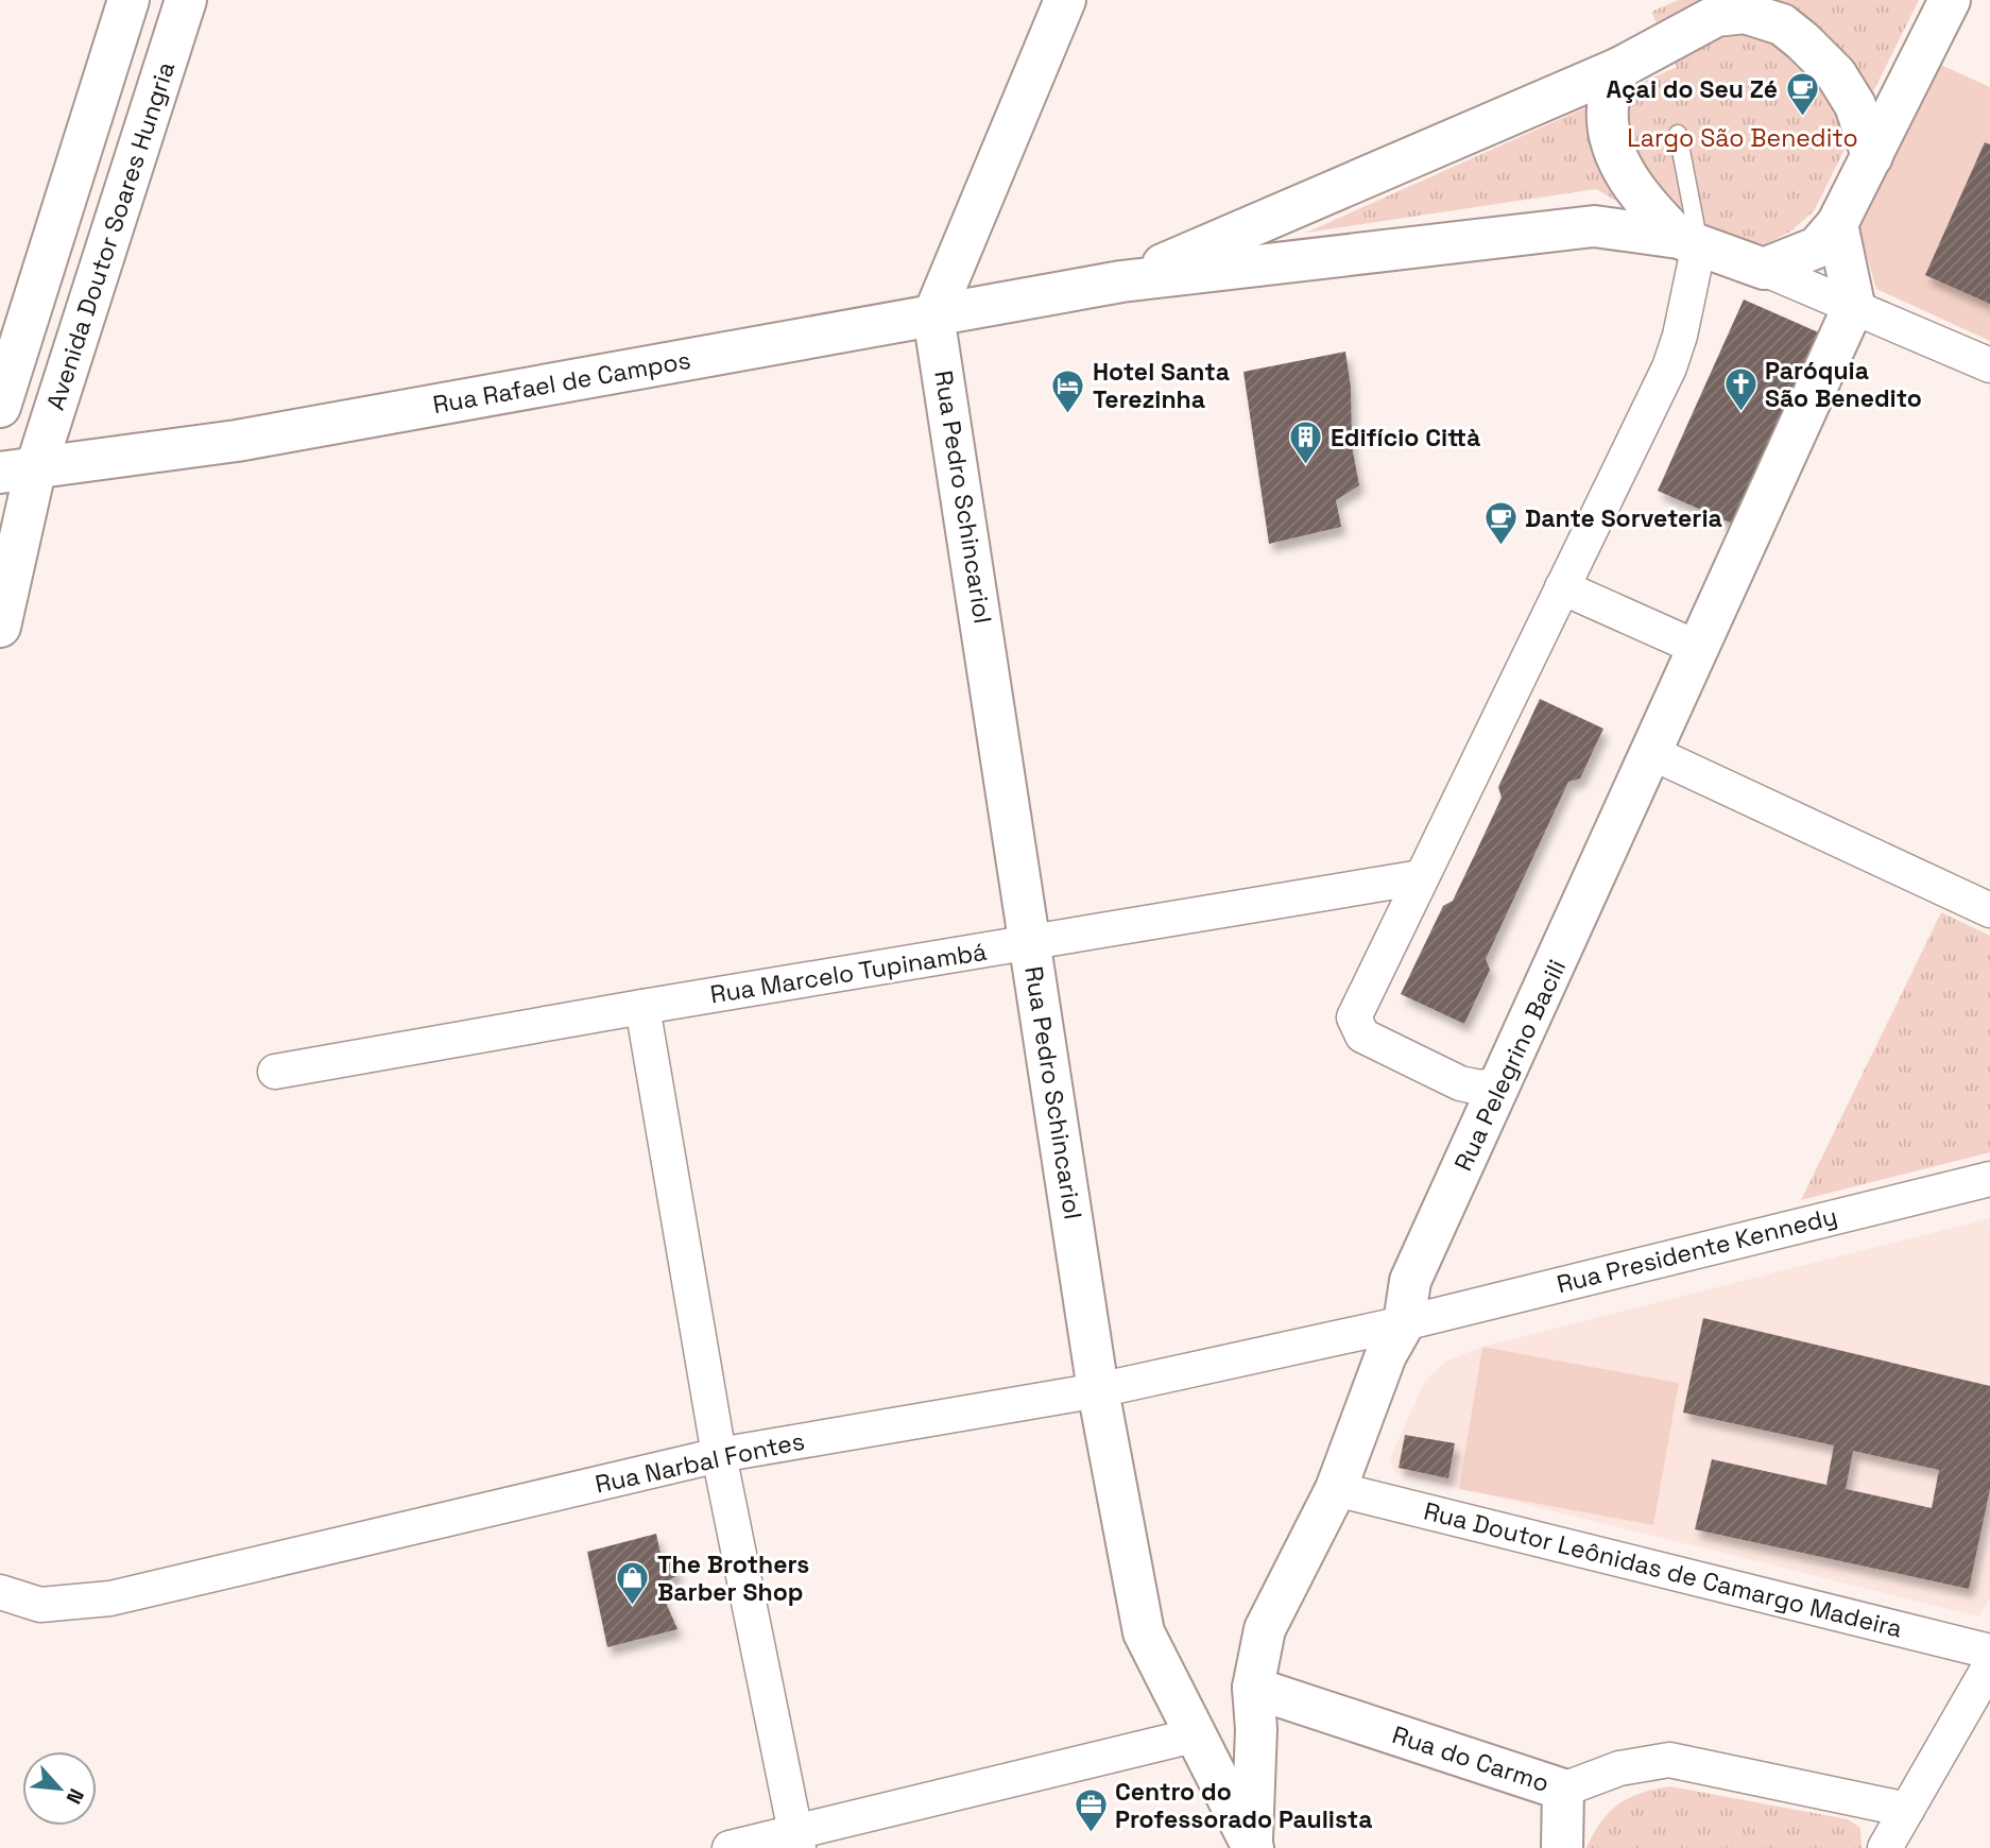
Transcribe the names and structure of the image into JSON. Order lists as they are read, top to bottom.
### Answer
{
  "streets": {
    "street": [
      "Avenida Doutor Soares Hungria",
      "Rua Rafael de Campos",
      "Rua Pedro Schincariol",
      "Rua Marcelo Tupinambá",
      "Rua Pelegrino Bacili",
      "Rua Presidente Kennedy",
      "Rua Narbal Fontes",
      "Rua Doutor Leônidas de Camargo Madeira",
      "Rua do Carmo"
    ]
  },
  "crossings": [
    ["Avenida Doutor Soares Hungria", "Rua Rafael de Campos"],
    ["Rua Rafael de Campos", "Rua Pedro Schincariol"],
    ["Rua Pedro Schincariol", "Rua Marcelo Tupinambá"],
    ["Rua Pedro Schincariol", "Rua Pelegrino Bacili"],
    ["Rua Pedro Schincariol", "Rua Narbal Fontes"],
    ["Rua Pelegrino Bacili", "Rua Presidente Kennedy"],
    ["Rua Pelegrino Bacili", "Rua Narbal Fontes"],
    ["Rua Pelegrino Bacili", "Rua Doutor Leônidas de Camargo Madeira"],
    ["Rua Pelegrino Bacili", "Rua do Carmo"],
    ["Rua Presidente Kennedy", "Rua Narbal Fontes"]
  ],
  "parks": ["Largo São Benedito"],
  "places": {
    "cafe": ["Açai do Seu Zé", "Dante Sorveteria"],
    "church": ["Paróquia São Benedito"],
    "hotel": ["Hotel Santa Terezinha"],
    "building": ["Edifício Città"],
    "shop": ["The Brothers Barber Shop"],
    "office": ["Centro do Professorado Paulista"]
  },
  "north": "bottom right"
}
